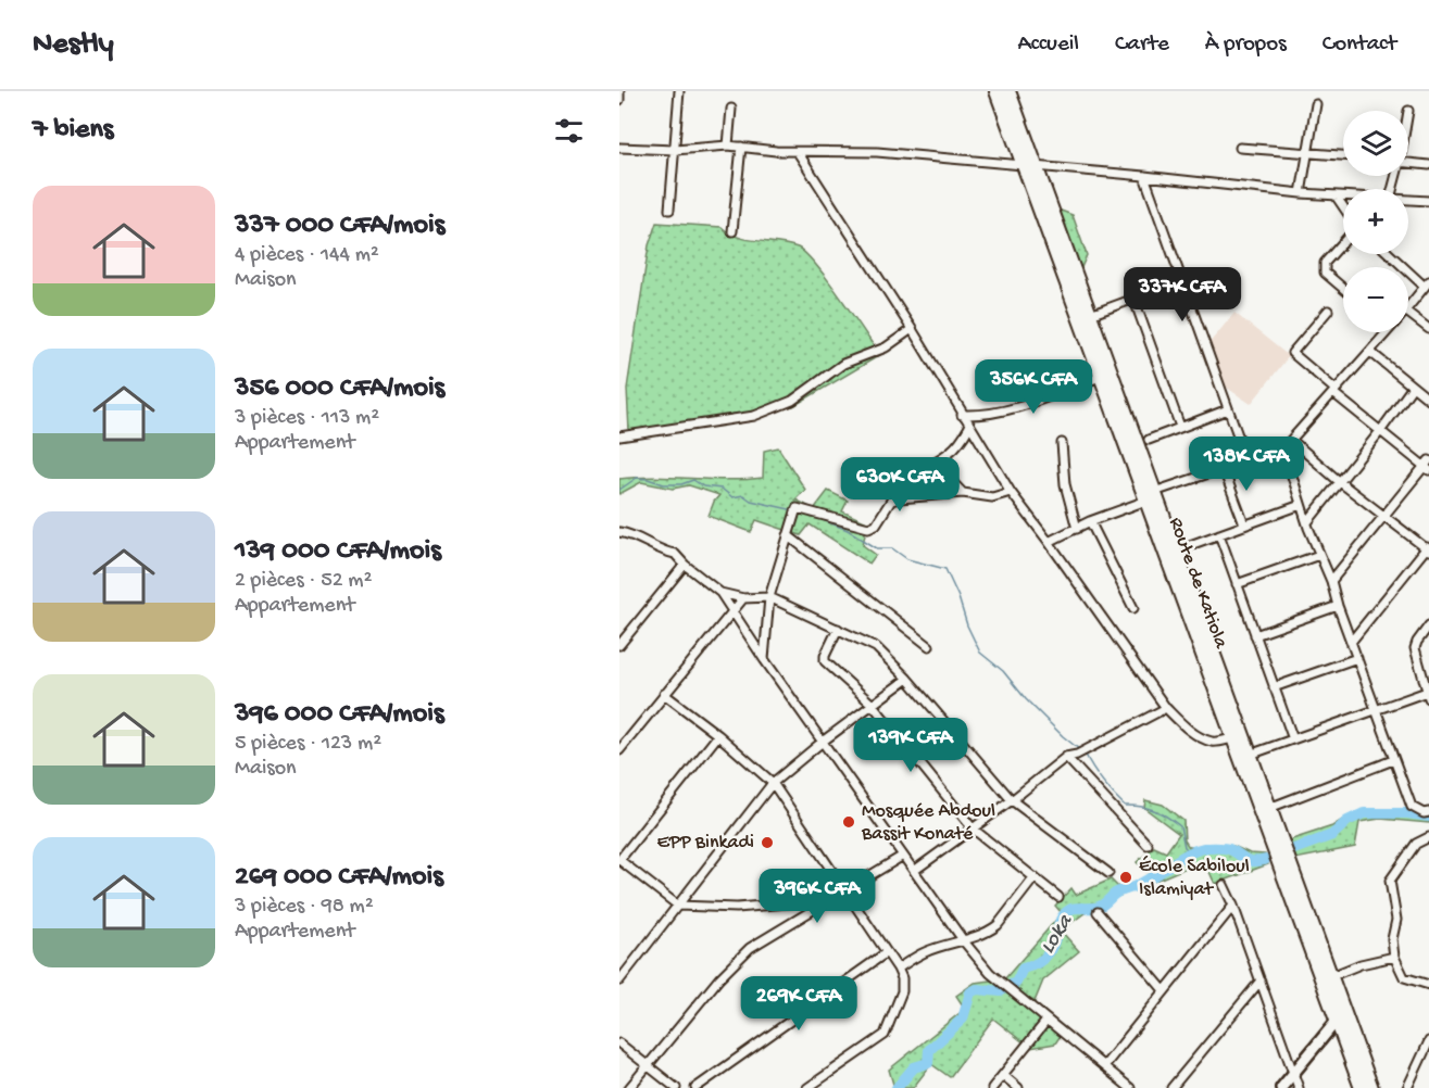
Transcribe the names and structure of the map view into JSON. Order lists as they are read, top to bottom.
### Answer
{
  "streets": {
    "highway": ["Route de Katiola"]
  },
  "water": ["Loka"],
  "places": ["Mosquée Abdoul Bassit Konaté", "EPP Binkadi", "École Sabiloul Islamiyat"],
  "page": {
    "header": "Nestly",
    "nav": [
      "Accueil",
      "Carte",
      "À propos",
      "Contact"
    ],
    "heading": "7 biens",
    "map_buttons": ["+", "−"],
    "list": [
      {
        "name": "337 000 CFA/mois",
        "note": "4 pièces · 144 m² · Maison"
      },
      {
        "name": "356 000 CFA/mois",
        "note": "3 pièces · 113 m² · Appartement"
      },
      {
        "name": "139 000 CFA/mois",
        "note": "2 pièces · 52 m² · Appartement"
      },
      {
        "name": "396 000 CFA/mois",
        "note": "5 pièces · 123 m² · Maison"
      },
      {
        "name": "269 000 CFA/mois",
        "note": "3 pièces · 98 m² · Appartement"
      }
    ],
    "price": [
      "337K CFA",
      "356K CFA",
      "138K CFA",
      "630K CFA",
      "139K CFA",
      "396K CFA",
      "269K CFA"
    ]
  }
}
